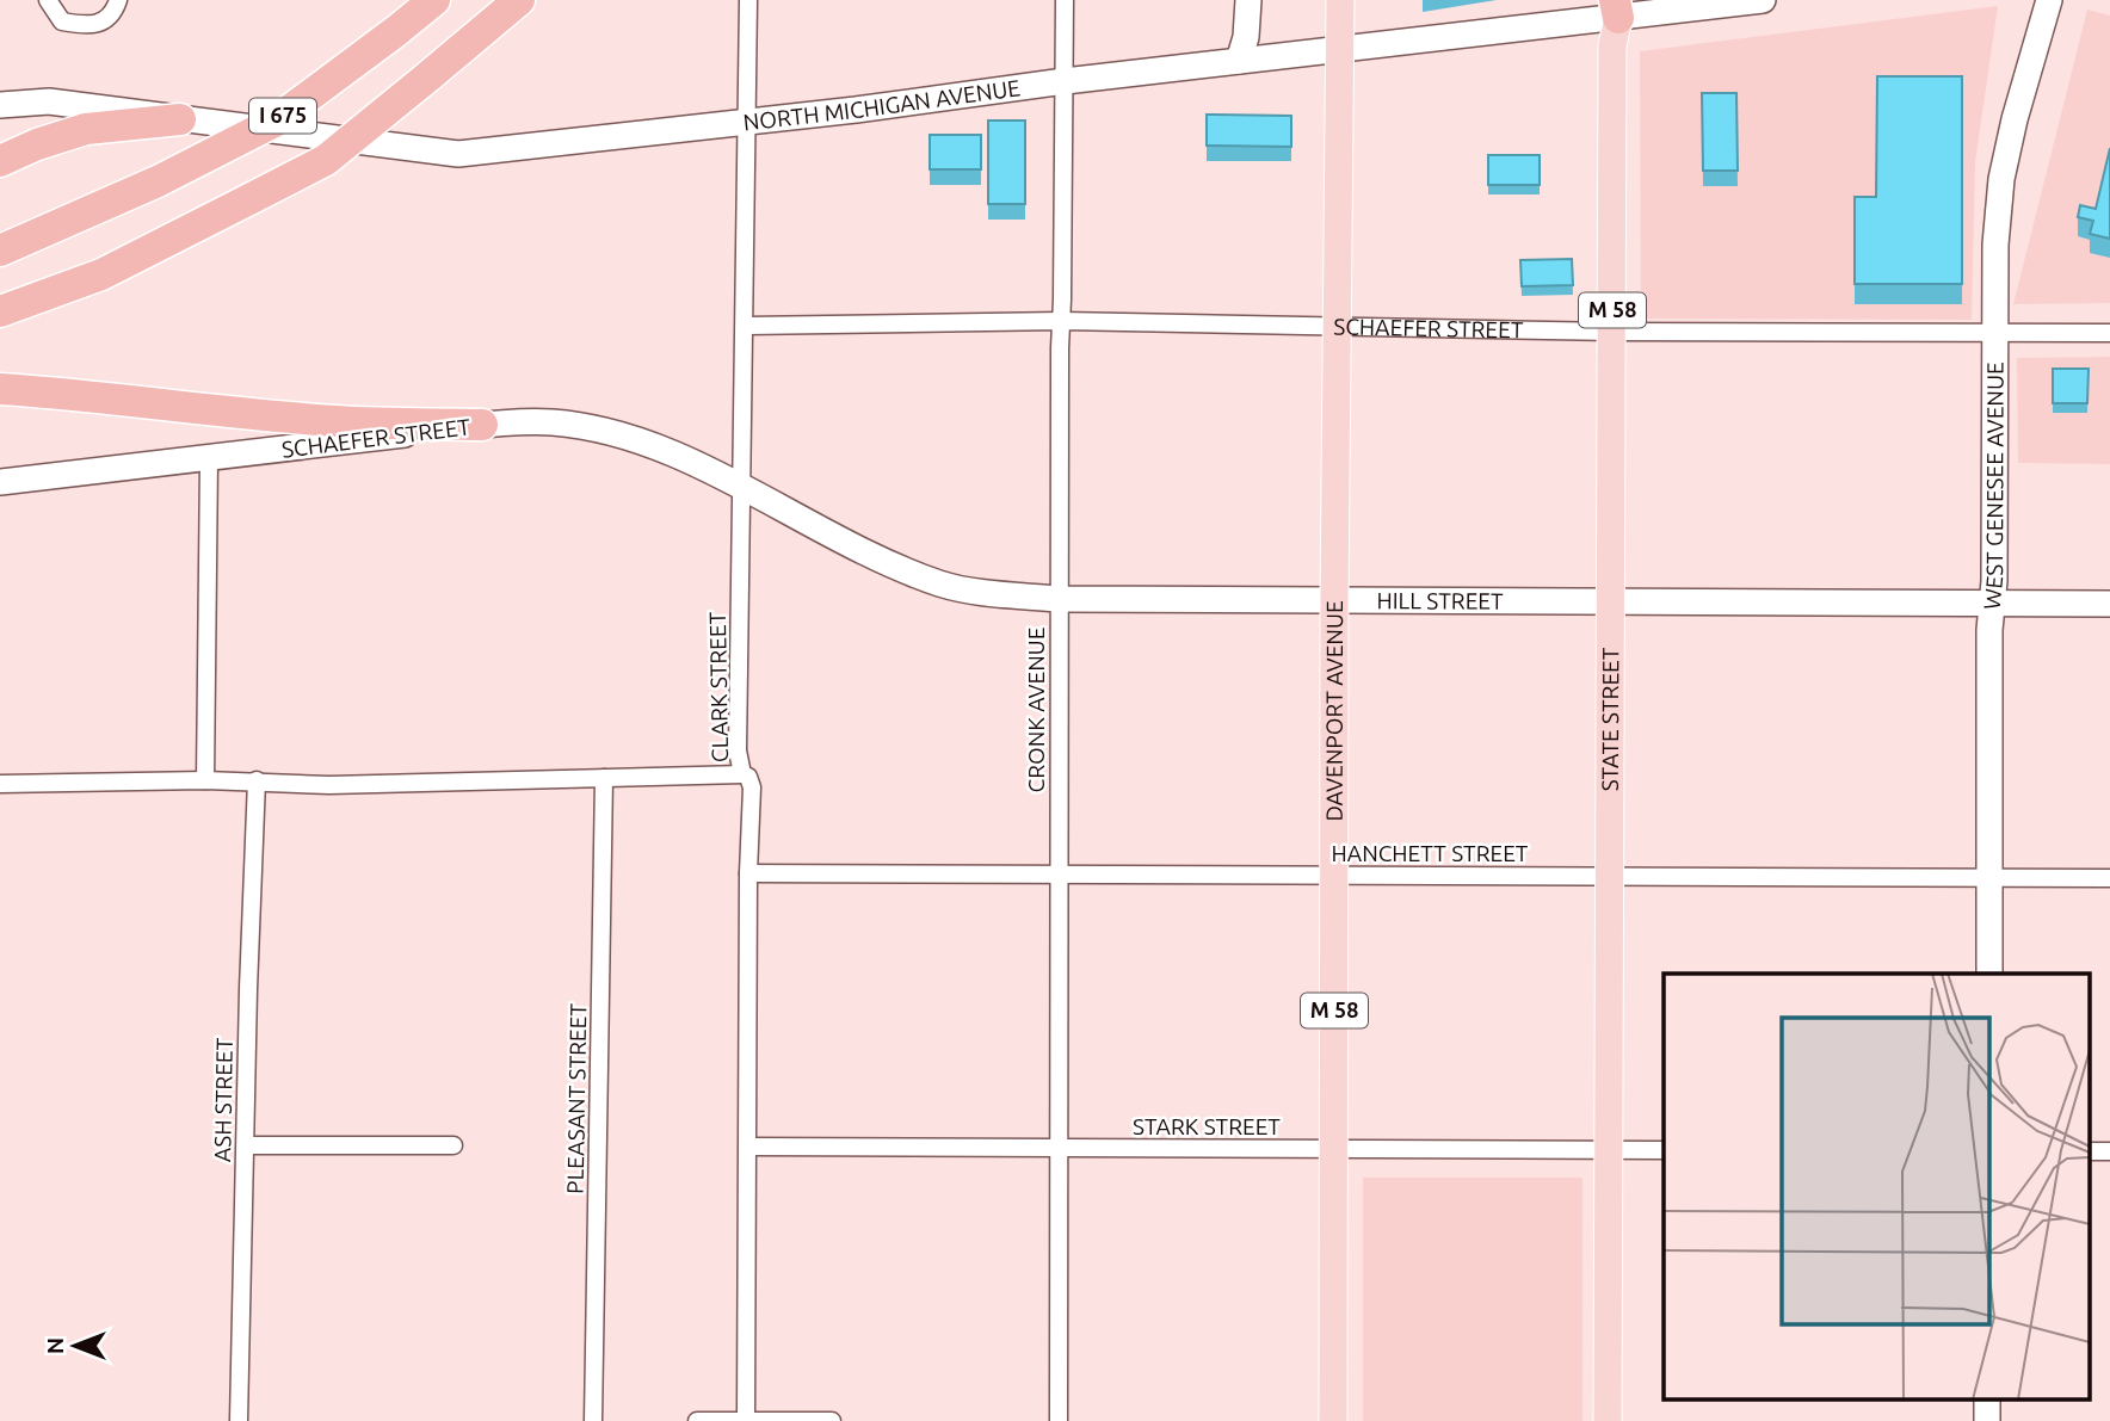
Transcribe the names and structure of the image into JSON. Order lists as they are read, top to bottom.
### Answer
{
  "streets": {
    "highway": ["I 675"],
    "main road": [
      "NORTH MICHIGAN AVENUE",
      "M 58",
      "SCHAEFER STREET",
      "WEST GENESEE AVENUE",
      "HILL STREET",
      "DAVENPORT AVENUE",
      "STATE STREET"
    ],
    "street": [
      "CLARK STREET",
      "CRONK AVENUE",
      "HANCHETT STREET",
      "PLEASANT STREET",
      "ASH STREET",
      "STARK STREET"
    ]
  },
  "crossings": [
    ["NORTH MICHIGAN AVENUE", "CLARK STREET"],
    ["NORTH MICHIGAN AVENUE", "CRONK AVENUE"],
    ["NORTH MICHIGAN AVENUE", "DAVENPORT AVENUE"],
    ["NORTH MICHIGAN AVENUE", "STATE STREET"],
    ["SCHAEFER STREET", "WEST GENESEE AVENUE"],
    ["SCHAEFER STREET", "HILL STREET"],
    ["SCHAEFER STREET", "CLARK STREET"],
    ["SCHAEFER STREET", "CRONK AVENUE"],
    ["SCHAEFER STREET", "DAVENPORT AVENUE"],
    ["SCHAEFER STREET", "STATE STREET"],
    ["WEST GENESEE AVENUE", "HILL STREET"],
    ["WEST GENESEE AVENUE", "HANCHETT STREET"],
    ["HILL STREET", "CLARK STREET"],
    ["HILL STREET", "CRONK AVENUE"],
    ["HILL STREET", "DAVENPORT AVENUE"],
    ["HILL STREET", "STATE STREET"],
    ["CLARK STREET", "HANCHETT STREET"],
    ["CLARK STREET", "STARK STREET"],
    ["CRONK AVENUE", "HANCHETT STREET"],
    ["CRONK AVENUE", "STARK STREET"],
    ["DAVENPORT AVENUE", "HANCHETT STREET"],
    ["DAVENPORT AVENUE", "STARK STREET"],
    ["STATE STREET", "HANCHETT STREET"],
    ["STATE STREET", "STARK STREET"]
  ],
  "north": "left"
}
